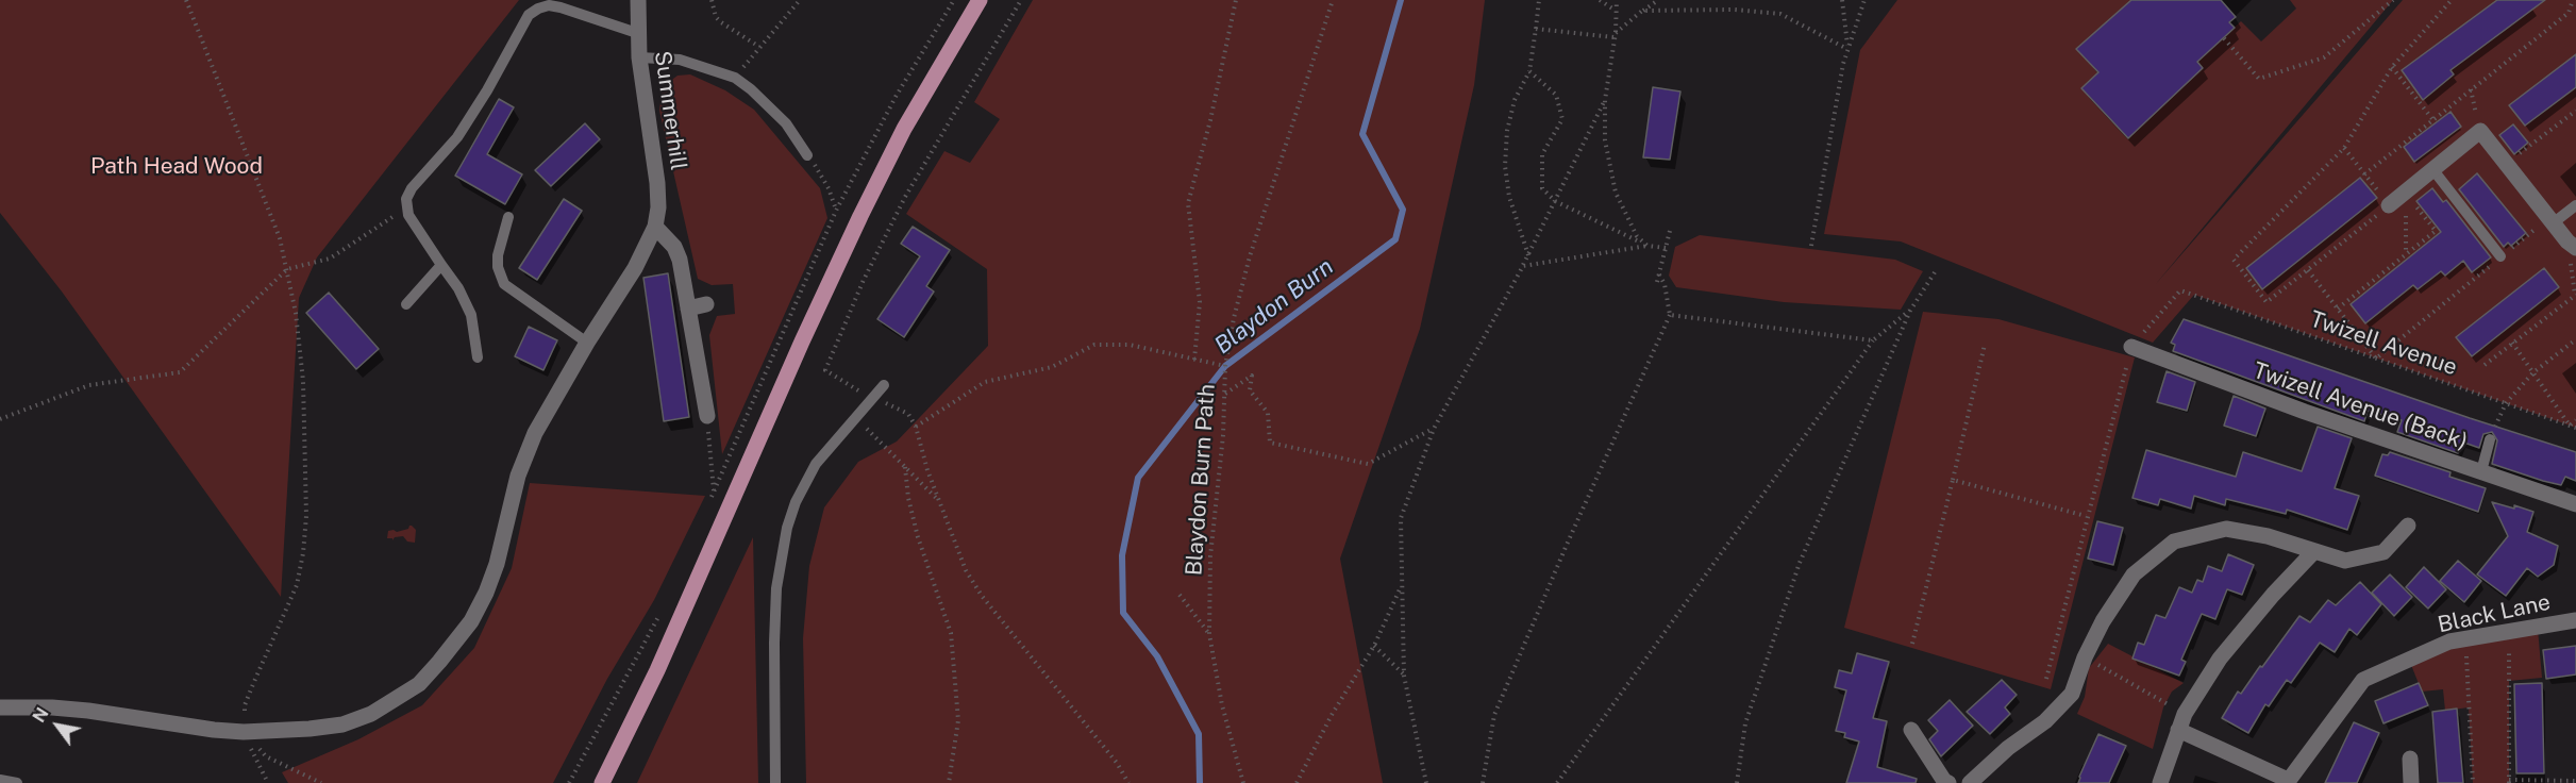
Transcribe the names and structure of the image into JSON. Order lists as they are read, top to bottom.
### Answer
{
  "streets": {
    "street": ["Summerhill", "Twizell Avenue (Back)", "Black Lane"],
    "path": ["Twizell Avenue", "Blaydon Burn Path"]
  },
  "crossings": [
    ["Twizell Avenue", "Twizell Avenue (Back)"]
  ],
  "water": ["Blaydon Burn"],
  "parks": ["Path Head Wood"],
  "north": "top left"
}
